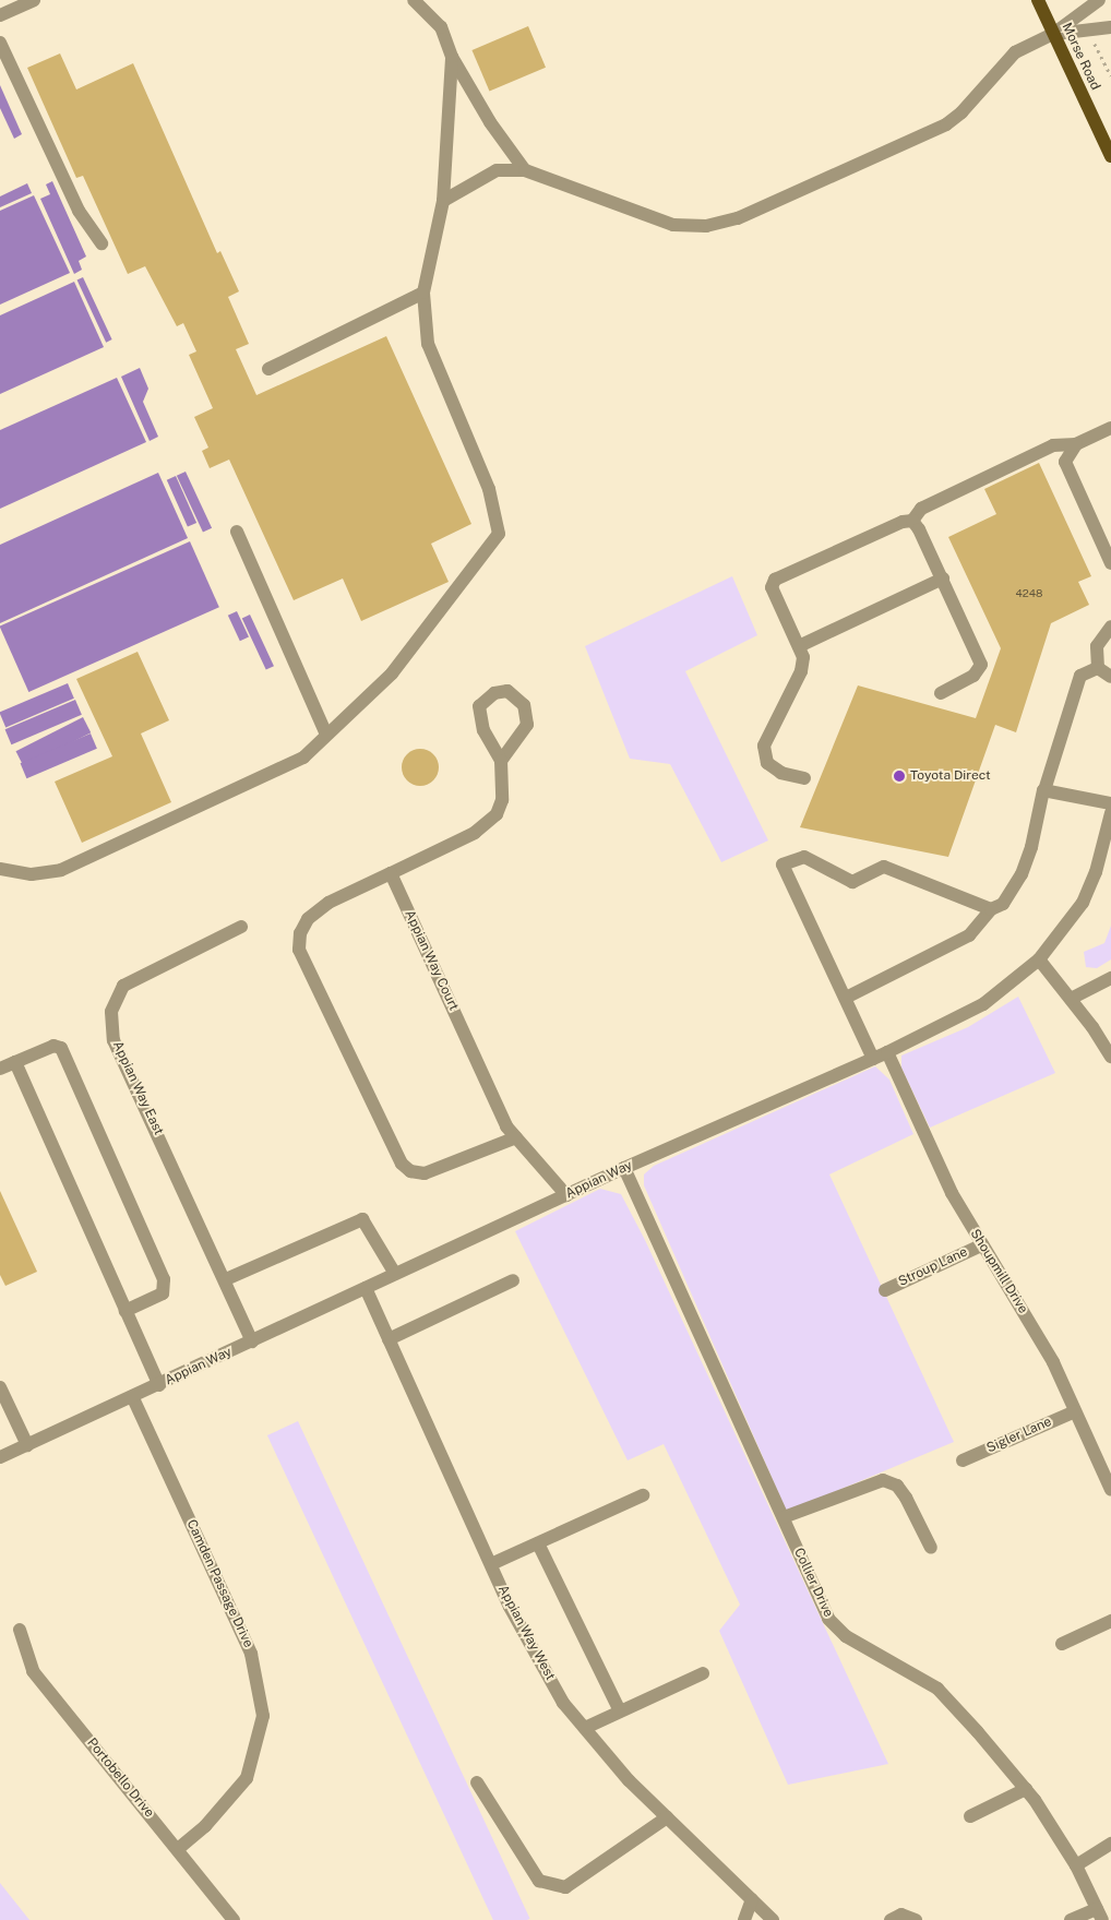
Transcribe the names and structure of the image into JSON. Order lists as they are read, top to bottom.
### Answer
{
  "streets": {
    "main road": ["Morse Road"],
    "street": [
      "Appian Way Court",
      "Appian Way East",
      "Appian Way",
      "Stroup Lane",
      "Shoupmill Drive",
      "Sigler Lane",
      "Collier Drive",
      "Camden Passage Drive",
      "Appian Way West",
      "Portobello Drive"
    ]
  },
  "crossings": [
    ["Appian Way Court", "Appian Way"],
    ["Appian Way East", "Appian Way"],
    ["Appian Way", "Shoupmill Drive"],
    ["Appian Way", "Collier Drive"],
    ["Appian Way", "Camden Passage Drive"],
    ["Appian Way", "Appian Way West"],
    ["Stroup Lane", "Shoupmill Drive"],
    ["Shoupmill Drive", "Sigler Lane"],
    ["Camden Passage Drive", "Portobello Drive"]
  ],
  "places": ["Toyota Direct"],
  "house_numbers": ["4248"]
}
